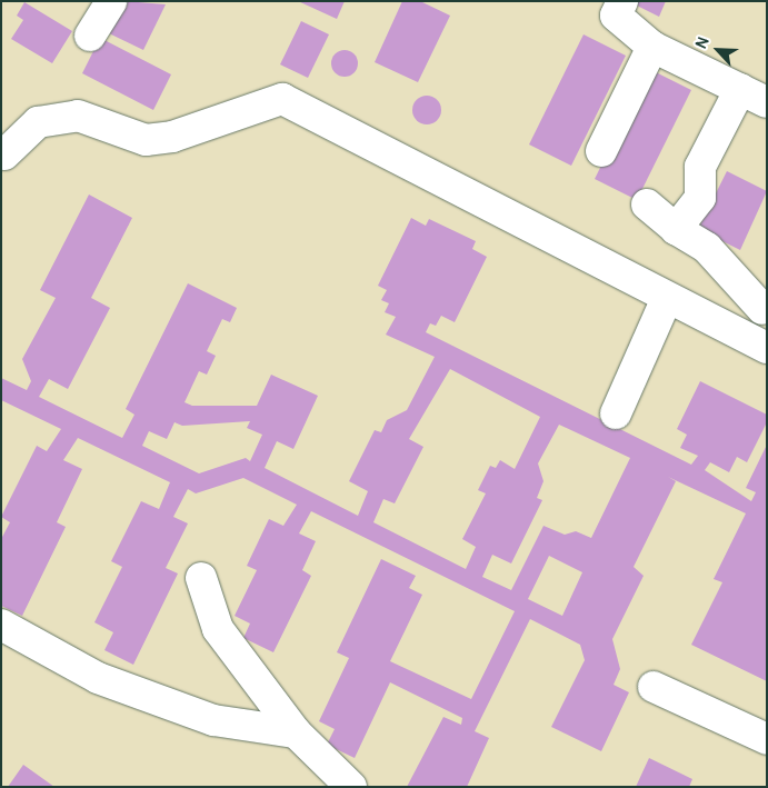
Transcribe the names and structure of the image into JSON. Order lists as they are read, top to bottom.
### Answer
{
  "north": "top left"
}
